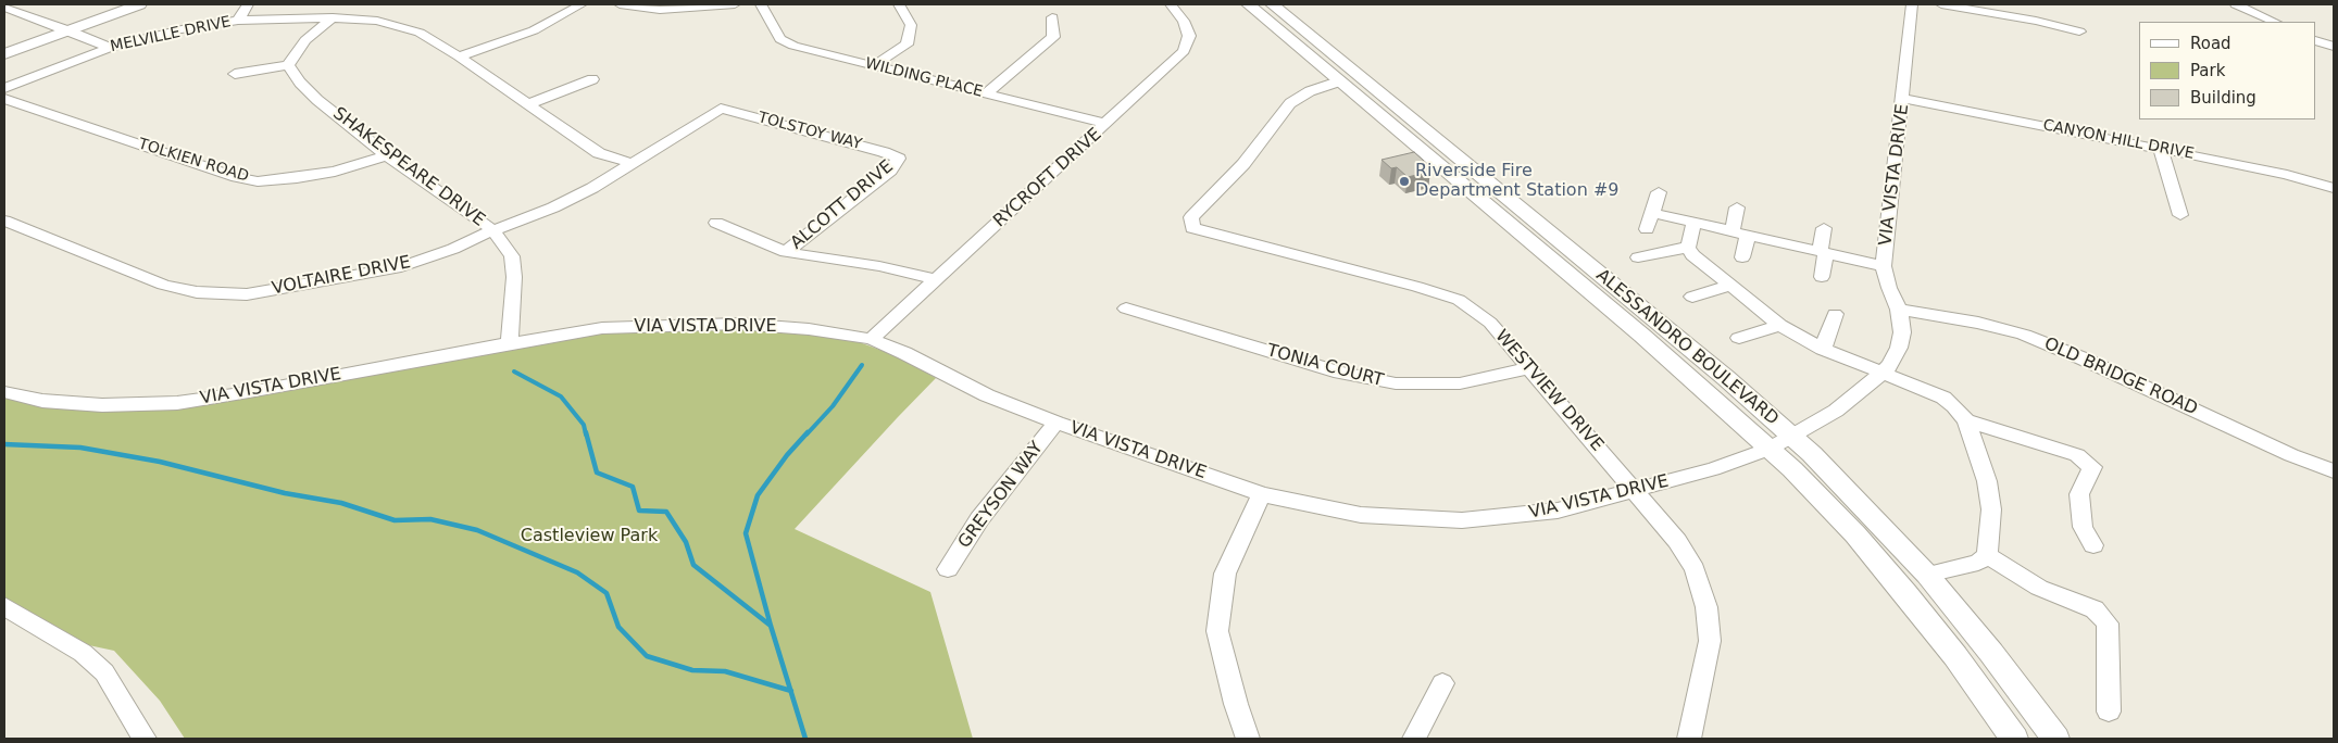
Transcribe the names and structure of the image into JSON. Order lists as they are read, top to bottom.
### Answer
{
  "streets": {
    "main road": ["ALESSANDRO BOULEVARD"],
    "street": [
      "MELVILLE DRIVE",
      "WILDING PLACE",
      "TOLSTOY WAY",
      "CANYON HILL DRIVE",
      "TOLKIEN ROAD",
      "SHAKESPEARE DRIVE",
      "VIA VISTA DRIVE",
      "RYCROFT DRIVE",
      "ALCOTT DRIVE",
      "VOLTAIRE DRIVE",
      "TONIA COURT",
      "OLD BRIDGE ROAD",
      "WESTVIEW DRIVE",
      "GREYSON WAY"
    ]
  },
  "crossings": [
    ["MELVILLE DRIVE", "VOLTAIRE DRIVE"],
    ["WILDING PLACE", "RYCROFT DRIVE"],
    ["TOLSTOY WAY", "ALCOTT DRIVE"],
    ["TOLSTOY WAY", "VOLTAIRE DRIVE"],
    ["CANYON HILL DRIVE", "VIA VISTA DRIVE"],
    ["TOLKIEN ROAD", "SHAKESPEARE DRIVE"],
    ["SHAKESPEARE DRIVE", "VIA VISTA DRIVE"],
    ["SHAKESPEARE DRIVE", "VOLTAIRE DRIVE"],
    ["VIA VISTA DRIVE", "RYCROFT DRIVE"],
    ["VIA VISTA DRIVE", "ALESSANDRO BOULEVARD"],
    ["VIA VISTA DRIVE", "OLD BRIDGE ROAD"],
    ["VIA VISTA DRIVE", "WESTVIEW DRIVE"],
    ["VIA VISTA DRIVE", "GREYSON WAY"],
    ["ALESSANDRO BOULEVARD", "WESTVIEW DRIVE"],
    ["TONIA COURT", "WESTVIEW DRIVE"]
  ],
  "parks": ["Castleview Park"],
  "places": ["Riverside Fire Department Station #9"],
  "legend": ["Road", "Park", "Building"]
}
